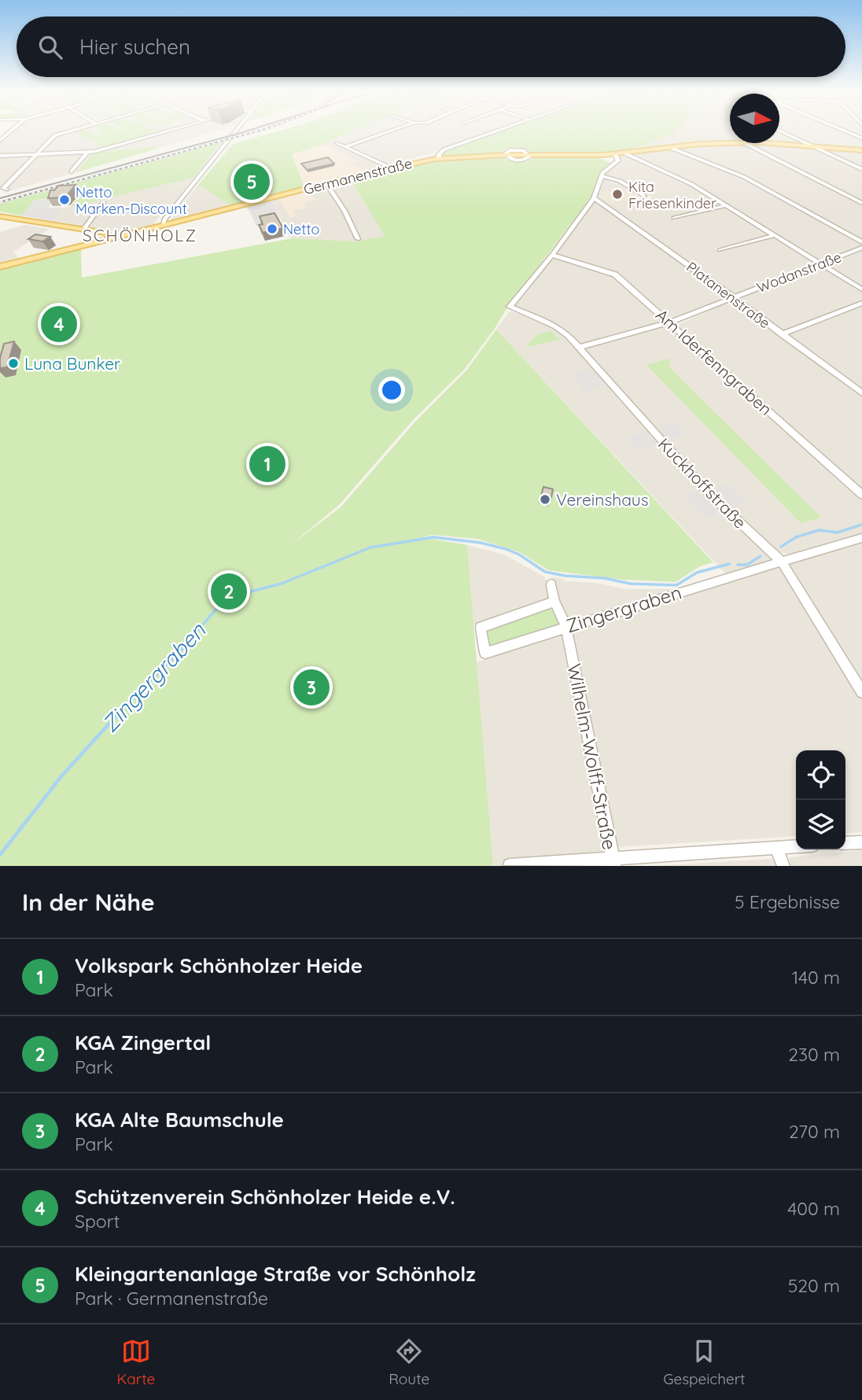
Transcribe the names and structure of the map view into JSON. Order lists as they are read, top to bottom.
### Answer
{
  "streets": {
    "main road": ["Germanenstraße"],
    "street": [
      "Wodanstraße",
      "Platanenstraße",
      "Am Iderfenngraben",
      "Kuckhoffstraße",
      "Zingergraben",
      "Wilhelm-Wolff-Straße"
    ]
  },
  "crossings": [
    ["Wodanstraße", "Platanenstraße"],
    ["Wodanstraße", "Am Iderfenngraben"],
    ["Wodanstraße", "Kuckhoffstraße"],
    ["Am Iderfenngraben", "Kuckhoffstraße"],
    ["Kuckhoffstraße", "Zingergraben"],
    ["Zingergraben", "Wilhelm-Wolff-Straße"]
  ],
  "districts": ["SCHÖNHOLZ"],
  "water": ["Zingergraben"],
  "places": [
    "Kita Friesenkinder",
    "Netto Marken-Discount",
    "Netto",
    "Luna Bunker",
    "Vereinshaus"
  ],
  "north": "right",
  "page": {
    "search": "Hier suchen",
    "pins": [
      "5",
      "4",
      "1",
      "2",
      "3"
    ],
    "heading": ["In der Nähe", "5 Ergebnisse"],
    "list": [
      {
        "mark": "1",
        "name": "Volkspark Schönholzer Heide",
        "note": "Park",
        "value": "140 m"
      },
      {
        "mark": "2",
        "name": "KGA Zingertal",
        "note": "Park",
        "value": "230 m"
      },
      {
        "mark": "3",
        "name": "KGA Alte Baumschule",
        "note": "Park",
        "value": "270 m"
      },
      {
        "mark": "4",
        "name": "Schützenverein Schönholzer Heide e.V.",
        "note": "Sport",
        "value": "400 m"
      },
      {
        "mark": "5",
        "name": "Kleingartenanlage Straße vor Schönholz",
        "note": "Park · Germanenstraße",
        "value": "520 m"
      }
    ],
    "nav": ["Karte", "Route", "Gespeichert"]
  }
}
